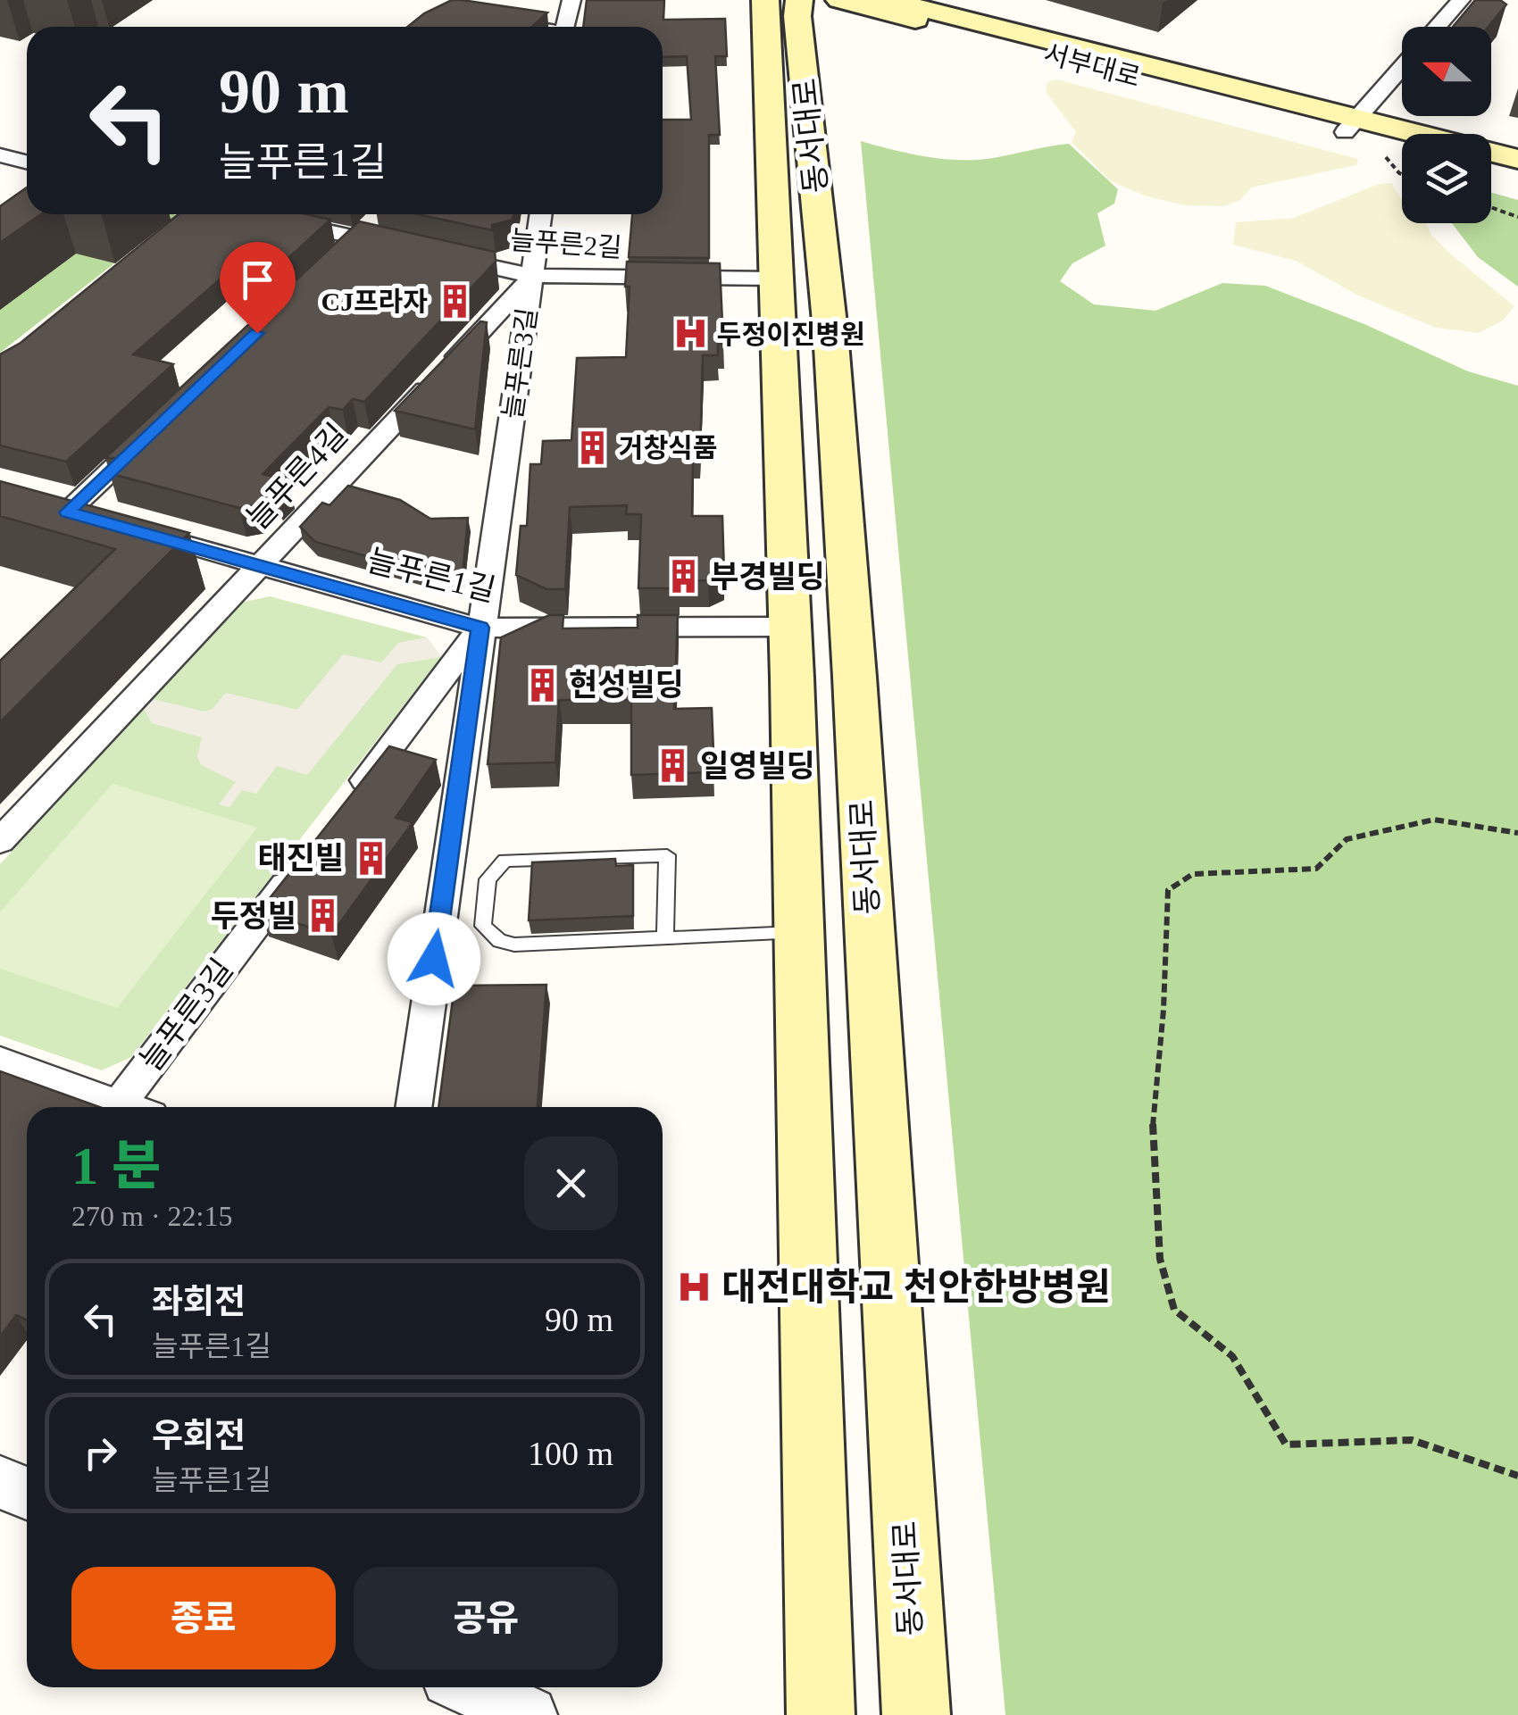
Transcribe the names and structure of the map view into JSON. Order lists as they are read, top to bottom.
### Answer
{
  "streets": {
    "main road": ["서부대로", "동서대로"],
    "street": [
      "늘푸른2길",
      "늘푸른3길",
      "늘푸른4길",
      "늘푸른1길"
    ]
  },
  "crossings": [
    ["서부대로", "동서대로"],
    ["동서대로", "늘푸른2길"],
    ["동서대로", "늘푸른1길"],
    ["늘푸른2길", "늘푸른3길"],
    ["늘푸른2길", "늘푸른4길"],
    ["늘푸른3길", "늘푸른4길"],
    ["늘푸른3길", "늘푸른1길"],
    ["늘푸른4길", "늘푸른1길"]
  ],
  "places": {
    "building": [
      "CJ프라자",
      "거창식품",
      "부경빌딩",
      "현성빌딩",
      "일영빌딩",
      "태진빌",
      "두정빌"
    ],
    "hospital": ["두정이진병원", "대전대학교 천안한방병원"]
  },
  "north": "left",
  "page": {
    "turn": ["90 m", "늘푸른1길"],
    "heading": ["1 분", "270 m · 22:15"],
    "list": [
      {
        "name": "좌회전",
        "note": "늘푸른1길",
        "value": "90 m"
      },
      {
        "name": "우회전",
        "note": "늘푸른1길",
        "value": "100 m"
      }
    ],
    "buttons": ["종료", "공유"]
  }
}
